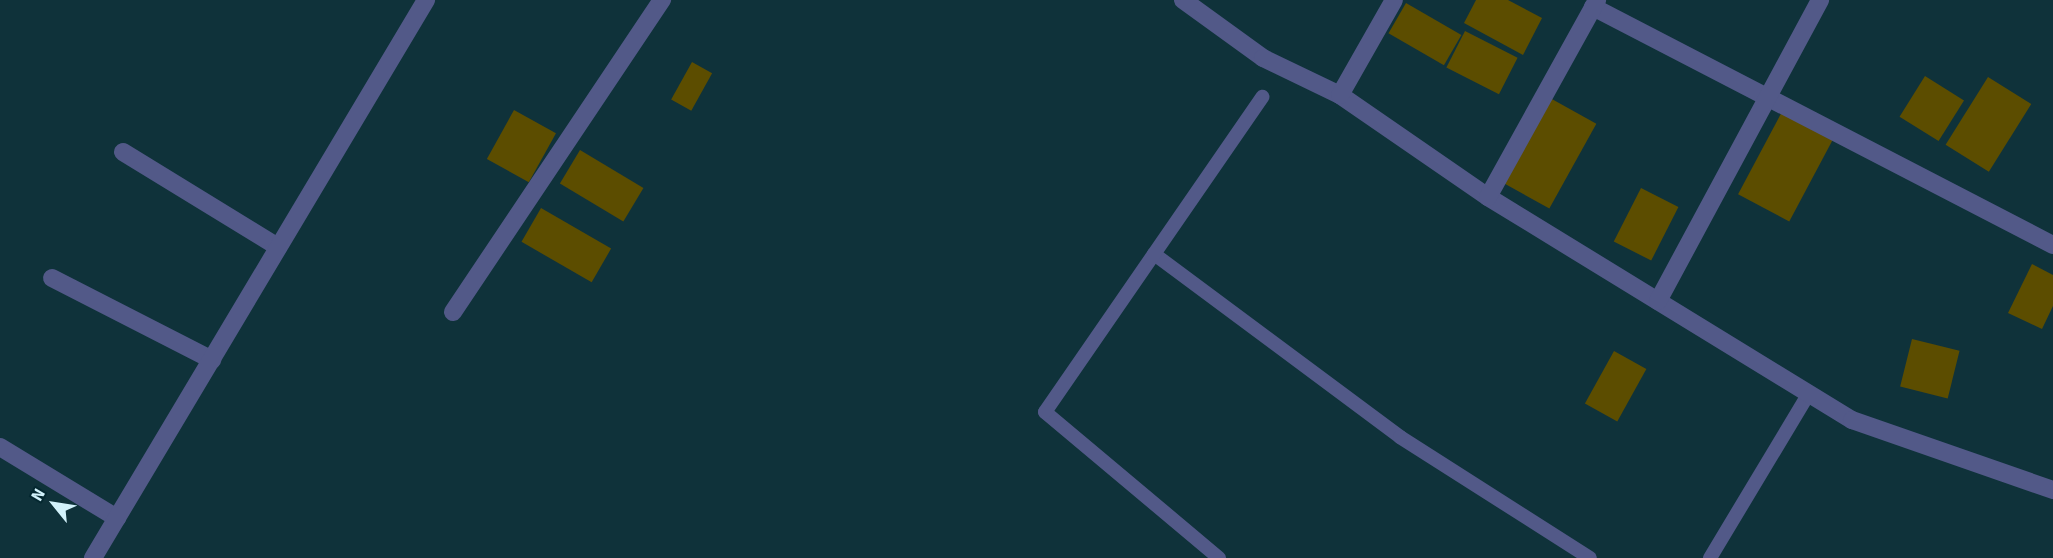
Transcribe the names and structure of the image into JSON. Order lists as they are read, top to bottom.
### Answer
{
  "north": "top left"
}
